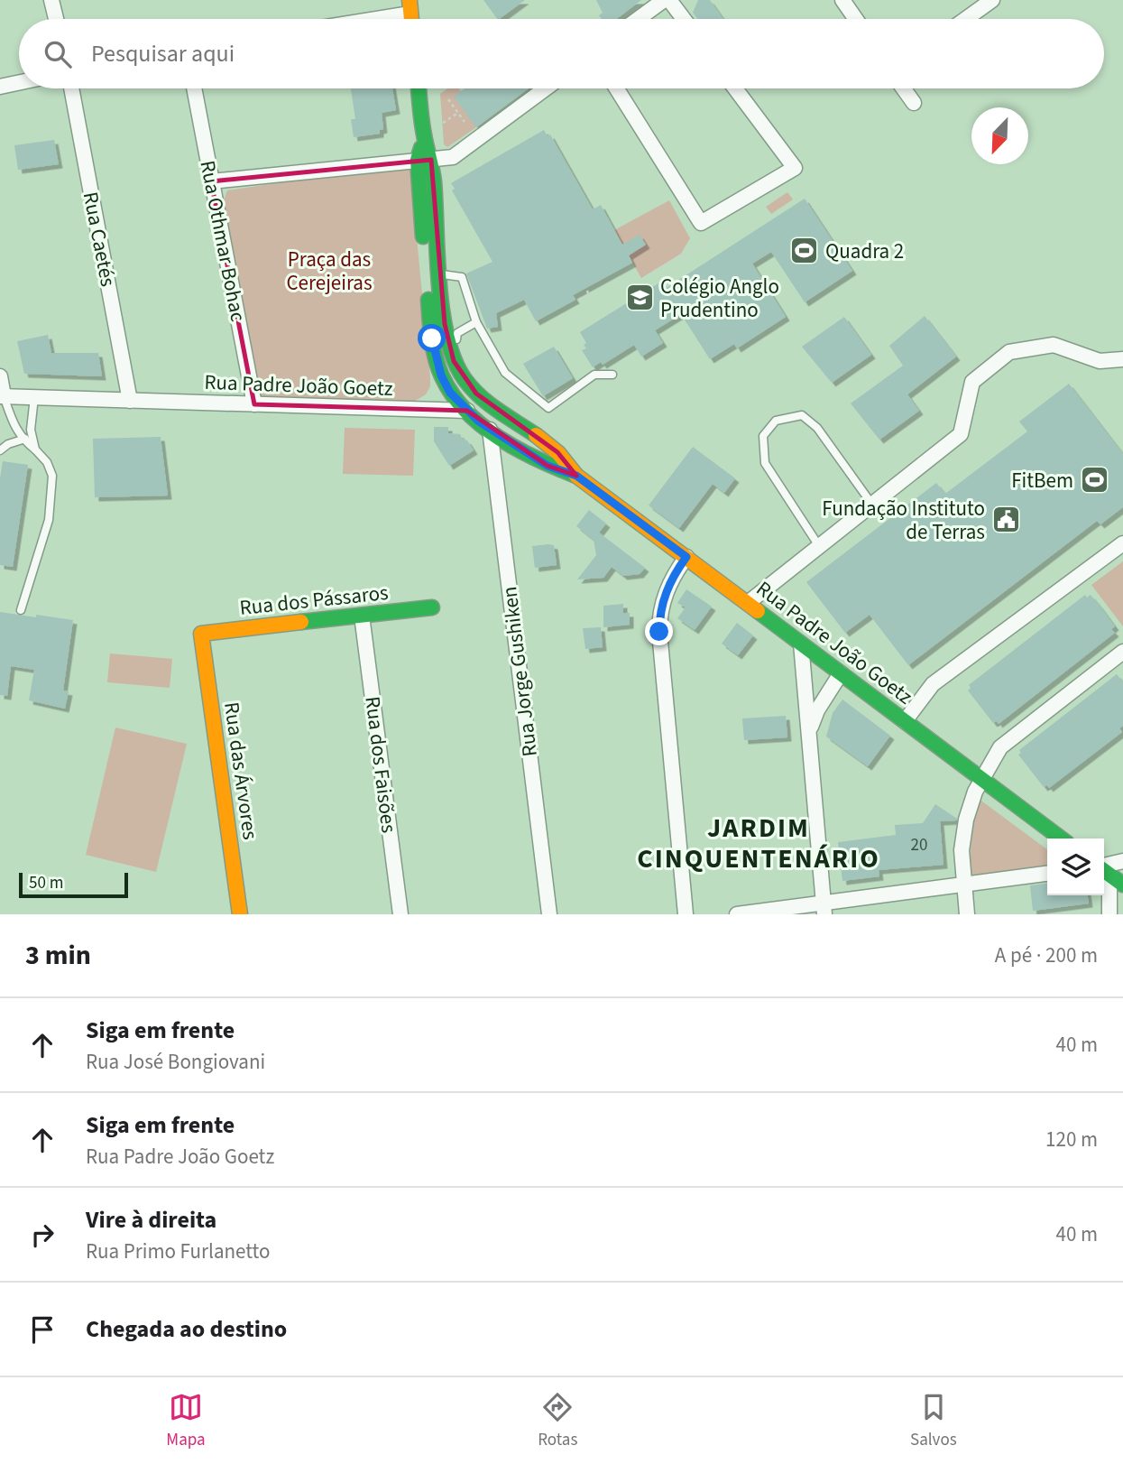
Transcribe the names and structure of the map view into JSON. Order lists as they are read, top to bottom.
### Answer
{
  "streets": {
    "street": [
      "Rua Caetés",
      "Rua Othmar Bohac",
      "Rua Padre João Goetz",
      "Rua dos Pássaros",
      "Rua Jorge Gushiken",
      "Rua dos Faisões",
      "Rua das Árvores"
    ]
  },
  "crossings": [
    ["Rua Caetés", "Rua Padre João Goetz"],
    ["Rua Othmar Bohac", "Rua Padre João Goetz"],
    ["Rua Padre João Goetz", "Rua Jorge Gushiken"],
    ["Rua dos Pássaros", "Rua dos Faisões"],
    ["Rua dos Pássaros", "Rua das Árvores"]
  ],
  "districts": ["JARDIM CINQUENTENÁRIO"],
  "parks": ["Praça das Cerejeiras"],
  "places": {
    "sports": ["Quadra 2", "FitBem"],
    "school or university": ["Colégio Anglo Prudentino"],
    "public building": ["Fundação Instituto de Terras"]
  },
  "house_numbers": ["20"],
  "scale_bar": "50 m",
  "north": "bottom left",
  "page": {
    "search": "Pesquisar aqui",
    "scale": "50 m",
    "heading": ["3 min", "A pé · 200 m"],
    "list": [
      ["Siga em frente", "Rua José Bongiovani", "40 m"],
      ["Siga em frente", "Rua Padre João Goetz", "120 m"],
      ["Vire à direita", "Rua Primo Furlanetto", "40 m"],
      "Chegada ao destino"
    ],
    "nav": ["Mapa", "Rotas", "Salvos"]
  }
}
